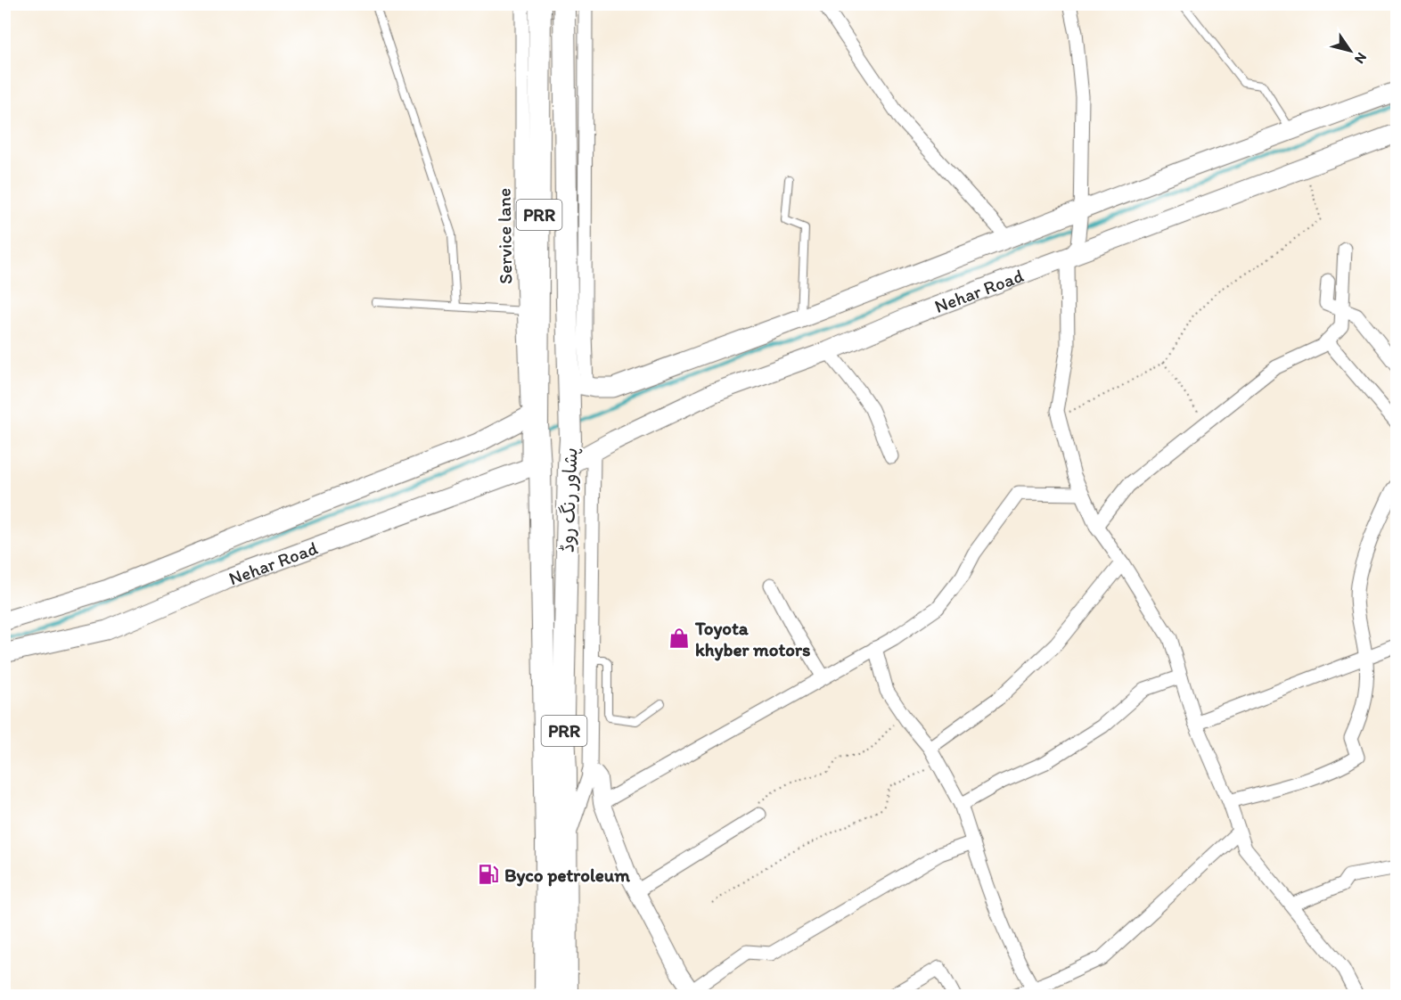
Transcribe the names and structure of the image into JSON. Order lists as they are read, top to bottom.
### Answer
{
  "streets": {
    "highway": ["PRR", "پشاور رنگ روڈ"],
    "main road": ["Nehar Road"],
    "street": ["Service lane"]
  },
  "crossings": [
    ["Service lane", "پشاور رنگ روڈ"],
    ["Nehar Road", "پشاور رنگ روڈ"]
  ],
  "places": {
    "shop": ["Toyota khyber motors"],
    "fuel station": ["Byco petroleum"]
  },
  "north": "bottom right"
}
